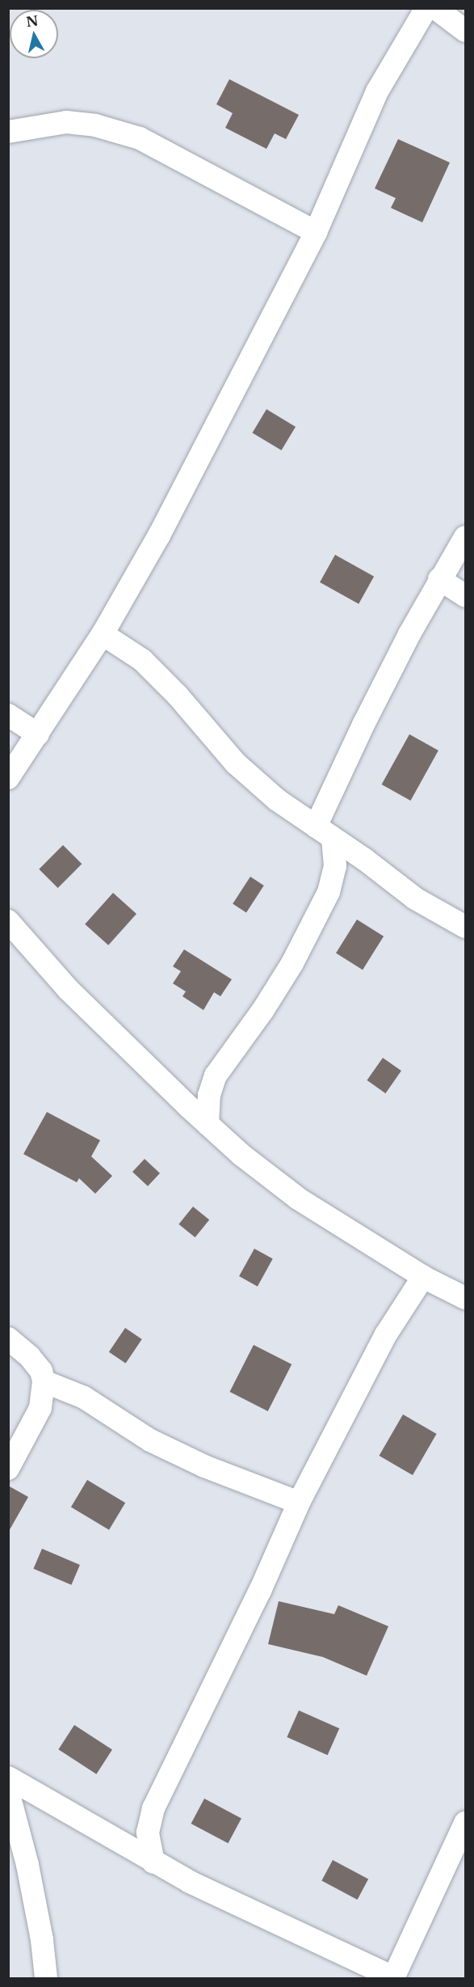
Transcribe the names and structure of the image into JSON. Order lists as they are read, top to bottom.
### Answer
{
  "north": "top"
}
